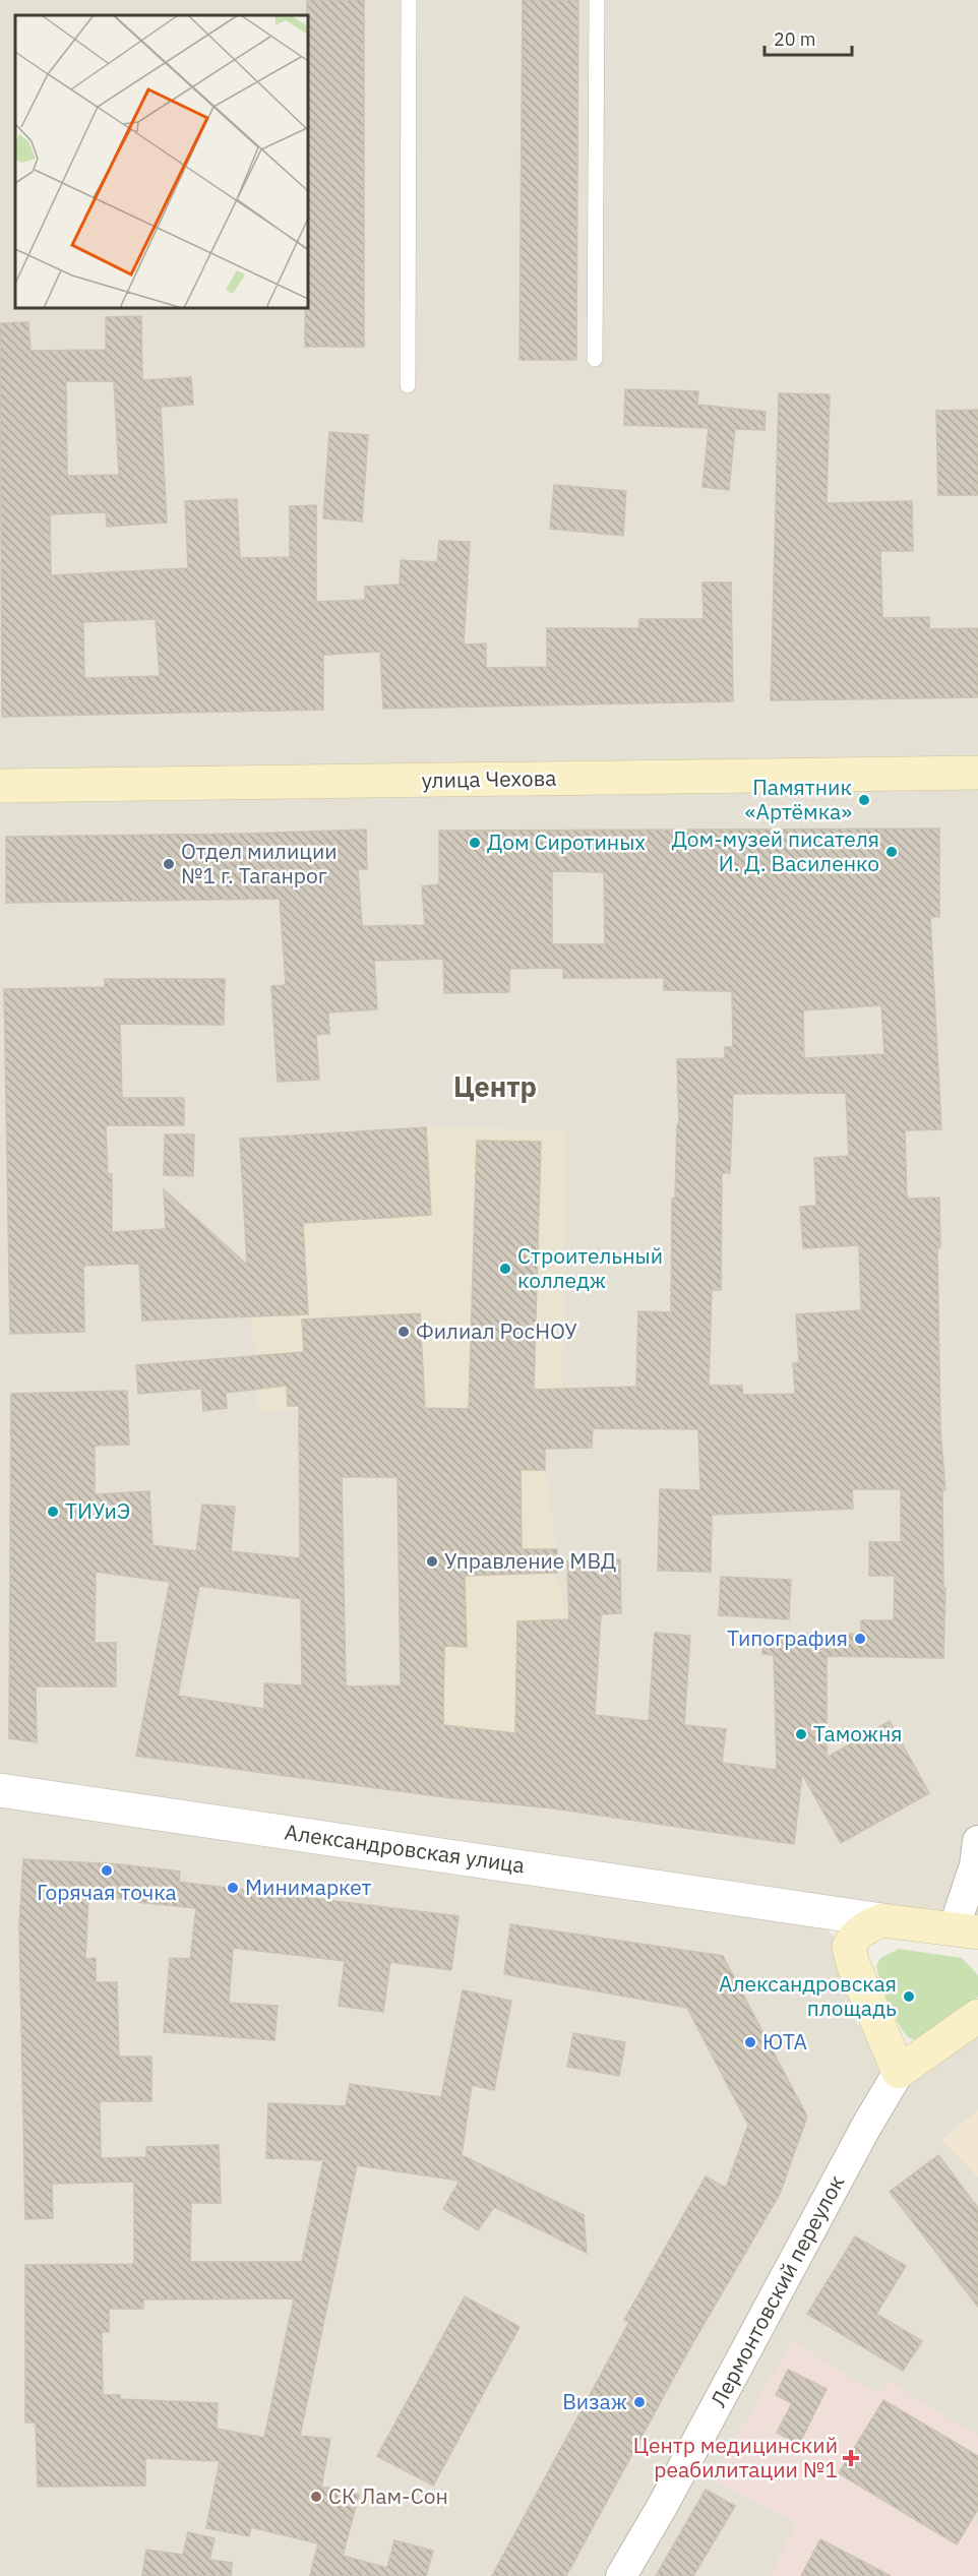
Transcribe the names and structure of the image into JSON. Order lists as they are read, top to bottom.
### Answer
{
  "streets": {
    "main road": ["улица Чехова"],
    "street": ["Александровская улица", "Лермонтовский переулок"]
  },
  "districts": ["Центр"],
  "places": {
    "other": [
      "Памятник «Артёмка»",
      "Дом Сиротиных",
      "Дом-музей писателя И. Д. Василенко",
      "Отдел милиции №1 г. Таганрог",
      "Строительный колледж",
      "Филиал РосНОУ",
      "ТИУиЭ",
      "Управление МВД",
      "Типография",
      "Таможня",
      "Горячая точка",
      "Минимаркет",
      "Александровская площадь",
      "ЮТА",
      "Визаж",
      "СК Лам-Сон"
    ],
    "health": ["Центр медицинский реабилитации №1"]
  },
  "scale_bar": "20 m"
}
